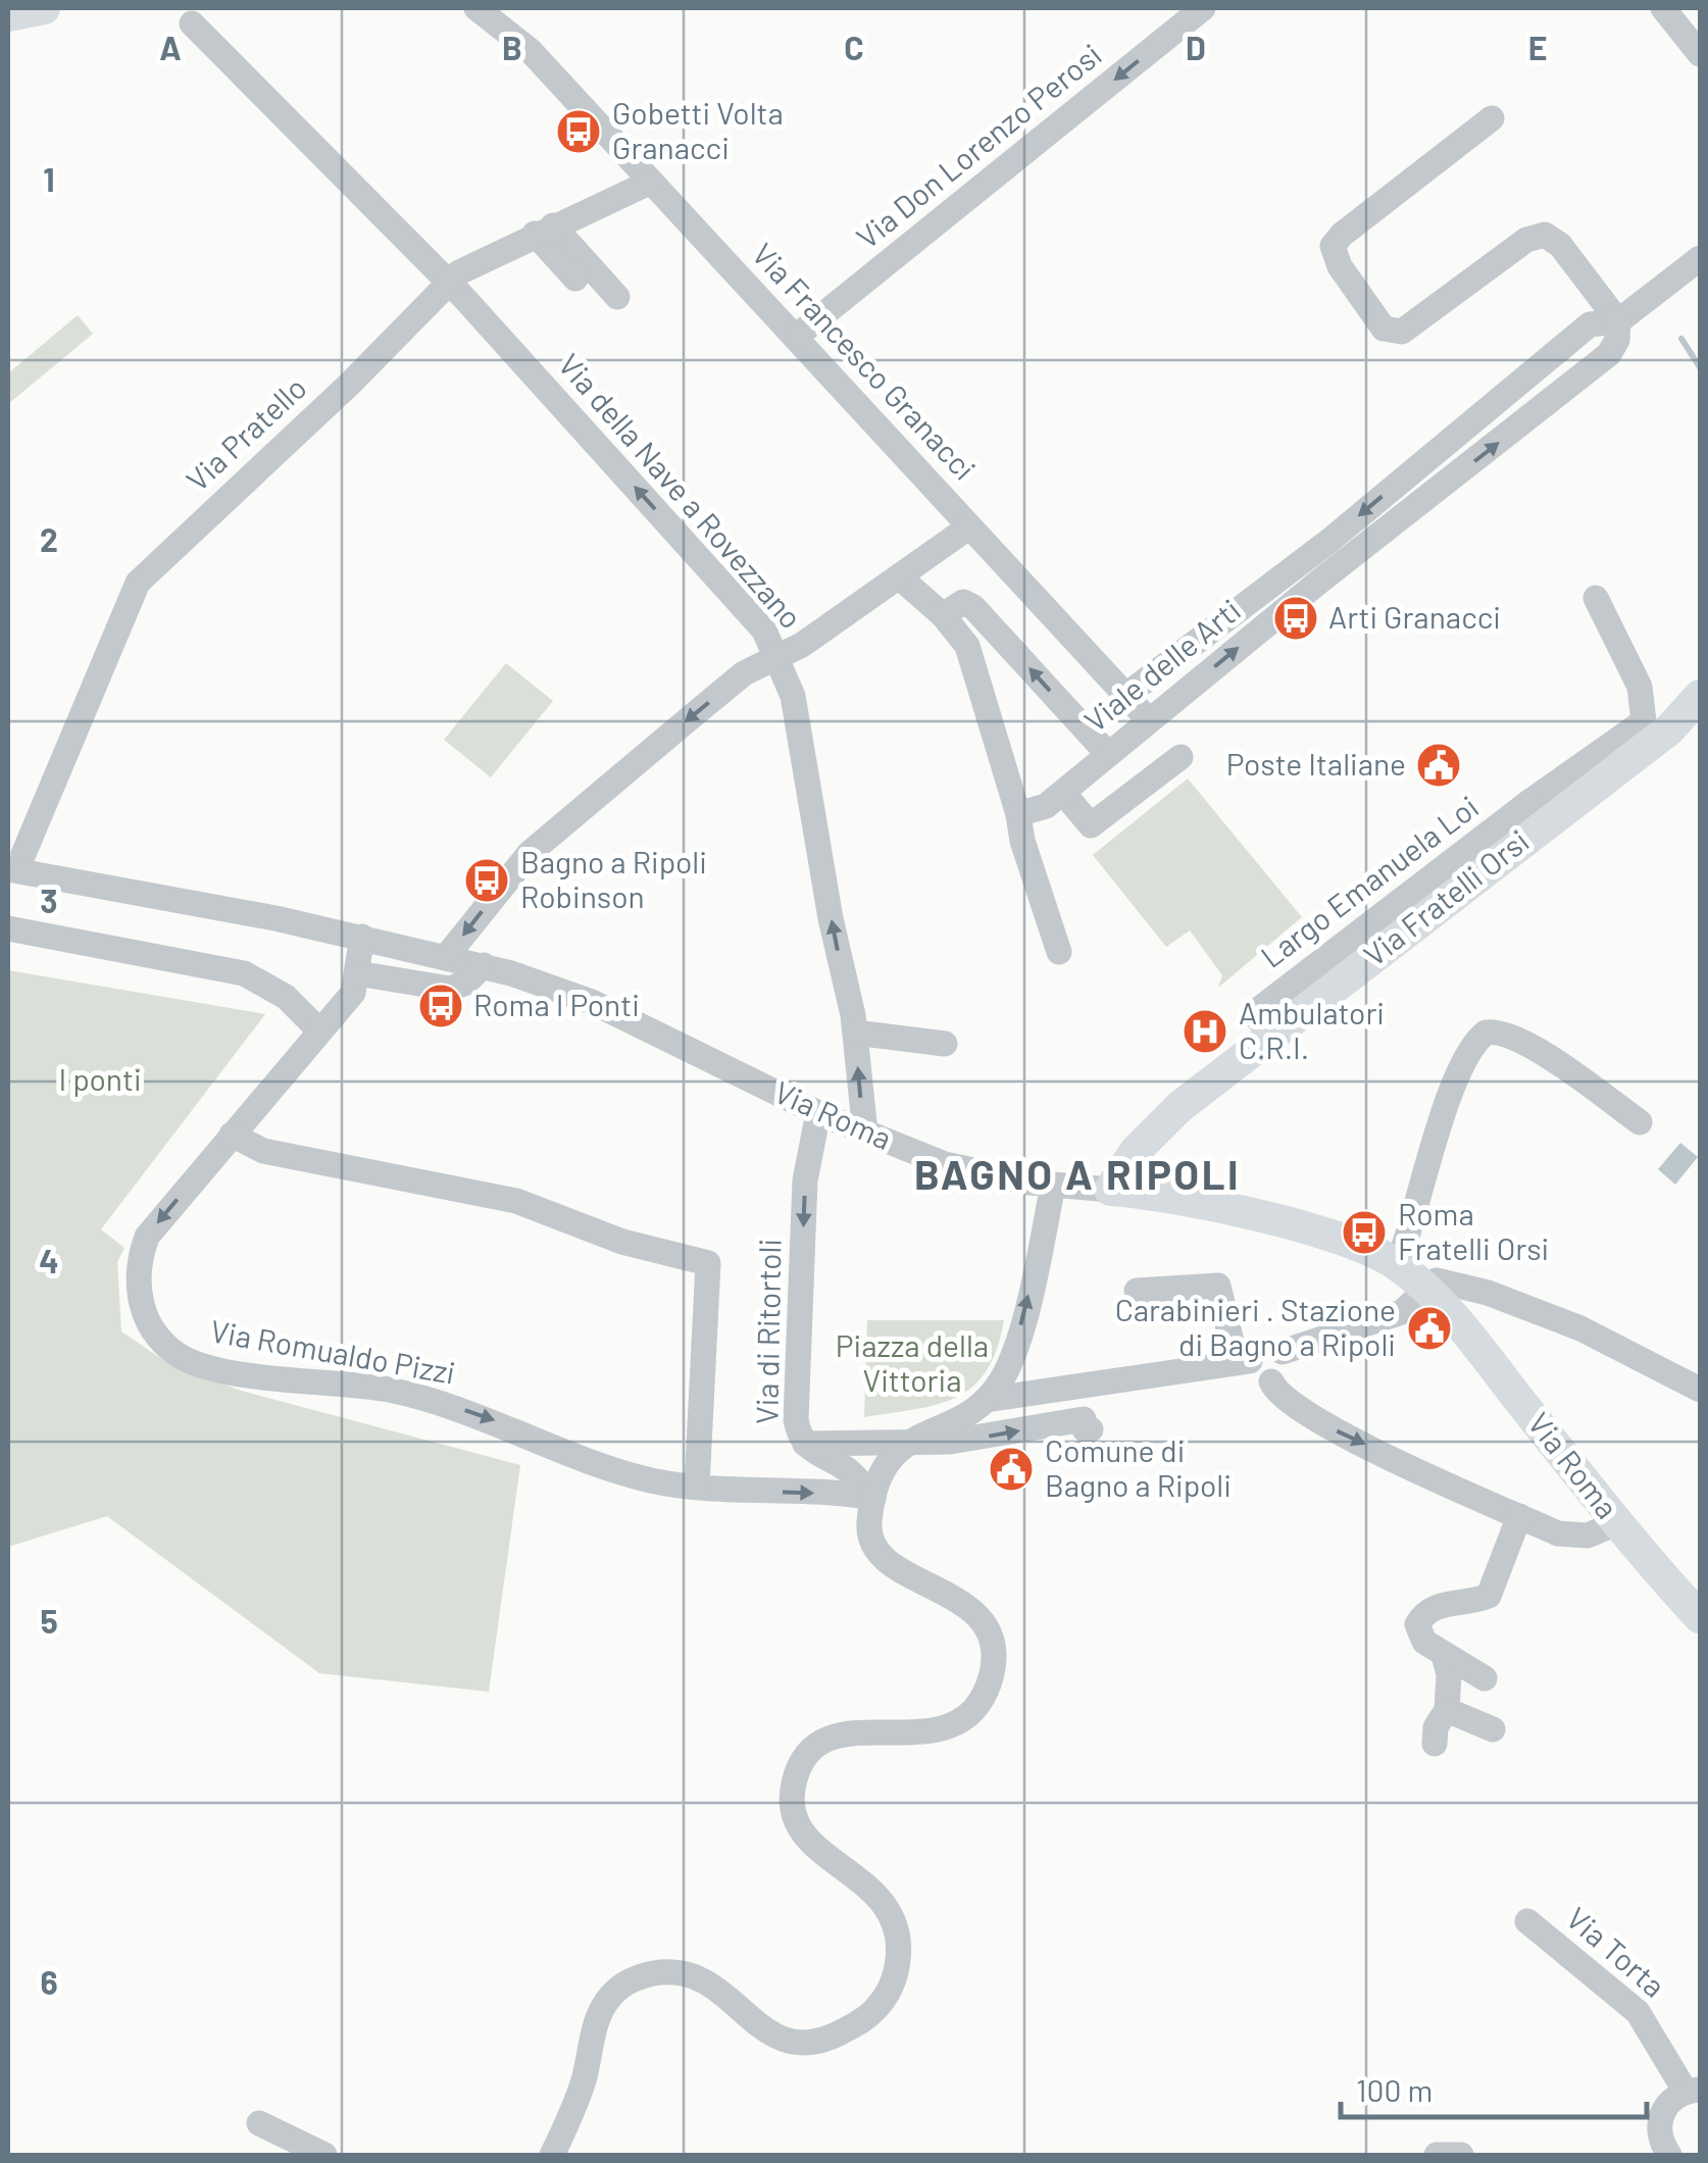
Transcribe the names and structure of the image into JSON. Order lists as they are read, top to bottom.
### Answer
{
  "streets": {
    "main road": ["Via Fratelli Orsi", "Via Roma"],
    "street": [
      "Via Don Lorenzo Perosi",
      "Via Francesco Granacci",
      "Via Pratello",
      "Via della Nave a Rovezzano",
      "Viale delle Arti",
      "Via di Ritortoli",
      "Via Romualdo Pizzi",
      "Via Torta"
    ]
  },
  "crossings": [
    ["Via Don Lorenzo Perosi", "Via Francesco Granacci"],
    ["Via Francesco Granacci", "Via Pratello"],
    ["Via Francesco Granacci", "Viale delle Arti"],
    ["Via Pratello", "Via della Nave a Rovezzano"],
    ["Via Pratello", "Via Roma"],
    ["Via della Nave a Rovezzano", "Via Roma"],
    ["Via Fratelli Orsi", "Via Roma"],
    ["Via Roma", "Via di Ritortoli"],
    ["Via di Ritortoli", "Via Romualdo Pizzi"]
  ],
  "one_way": ["Via Don Lorenzo Perosi"],
  "districts": ["BAGNO A RIPOLI"],
  "parks": ["I ponti", "Piazza della Vittoria"],
  "places": {
    "bus stop": [
      "Gobetti Volta Granacci",
      "Arti Granacci",
      "Bagno a Ripoli Robinson",
      "Roma I Ponti",
      "Roma Fratelli Orsi"
    ],
    "public building": ["Poste Italiane", "Carabinieri . Stazione di Bagno a Ripoli", "Comune di Bagno a Ripoli"],
    "hospital": ["Ambulatori C.R.I."]
  },
  "scale_bar": "100 m",
  "grid": {
    "columns": [
      "A",
      "B",
      "C",
      "D",
      "E"
    ],
    "rows": [
      "1",
      "2",
      "3",
      "4",
      "5",
      "6"
    ]
  }
}
